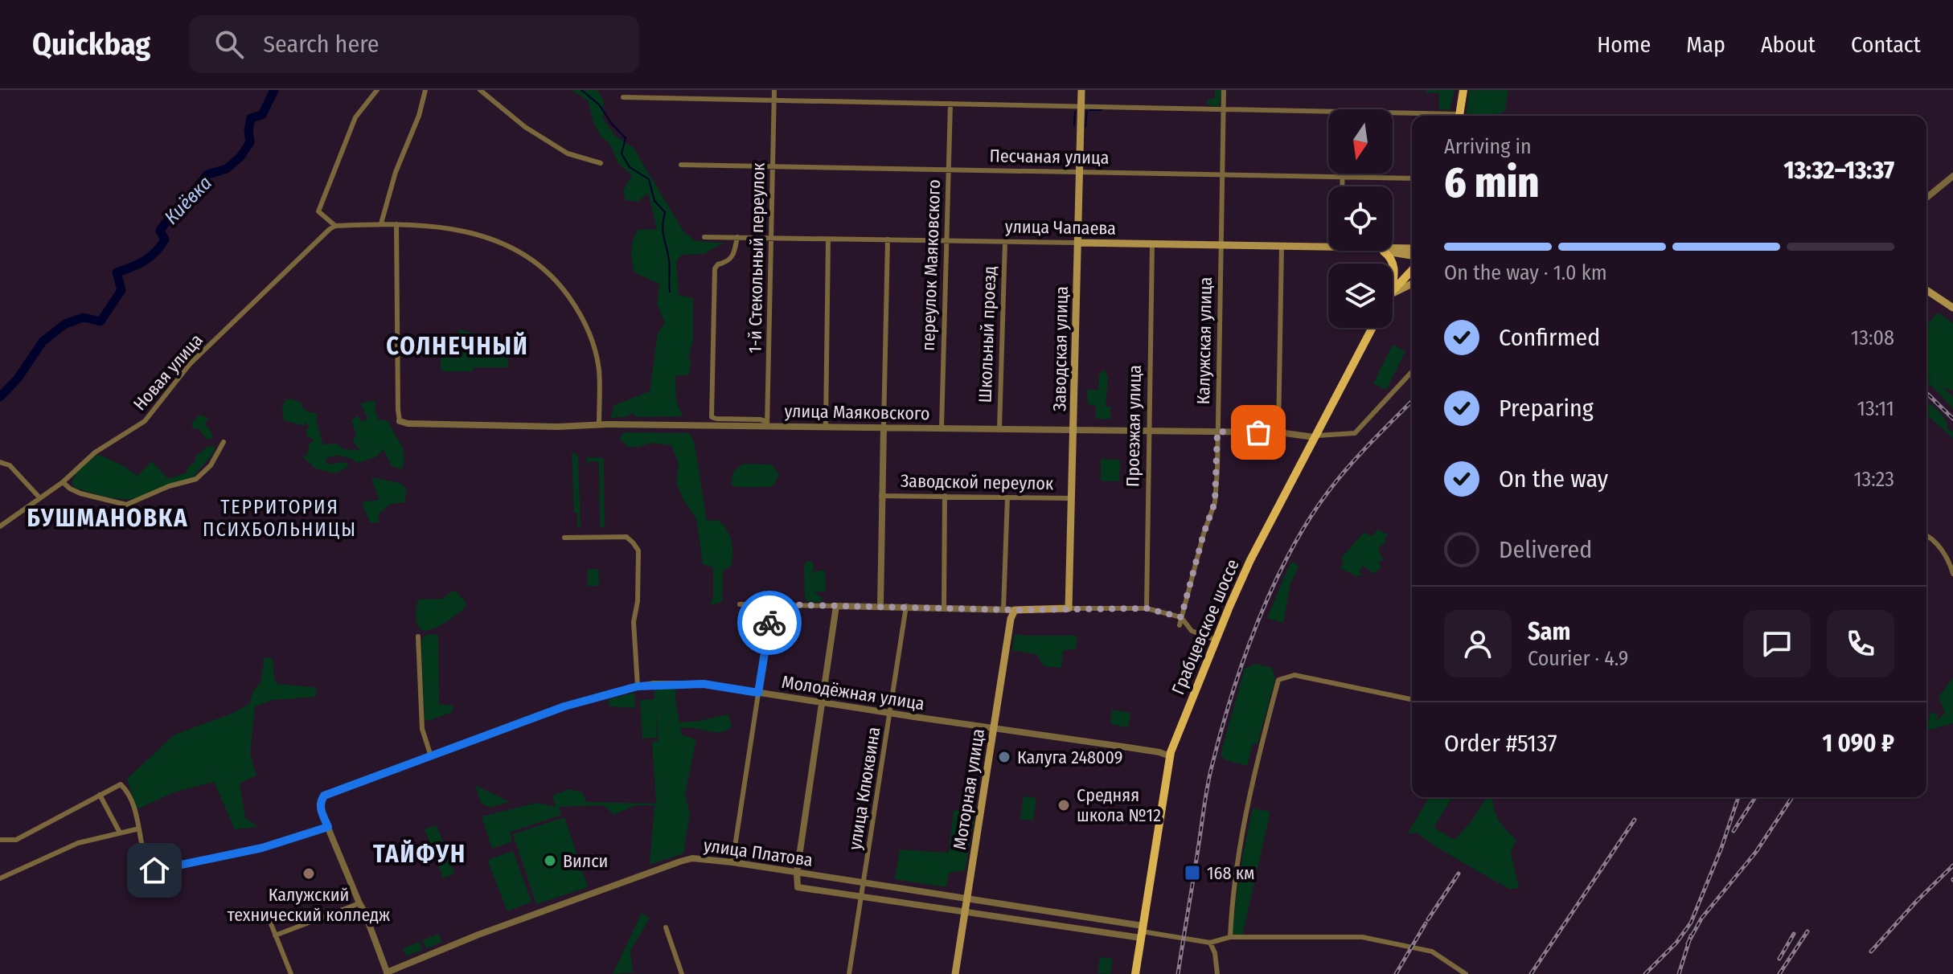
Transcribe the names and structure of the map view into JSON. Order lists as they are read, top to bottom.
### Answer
{
  "streets": {
    "main road": [
      "улица Чапаева",
      "Заводская улица",
      "Грабцевское шоссе",
      "Моторная улица"
    ],
    "street": [
      "Песчаная улица",
      "1-й Стекольный переулок",
      "переулок Маяковского",
      "Школьный проезд",
      "Калужская улица",
      "Новая улица",
      "улица Маяковского",
      "Проезжая улица",
      "Заводской переулок",
      "Молодёжная улица",
      "улица Клюквина",
      "улица Платова"
    ]
  },
  "crossings": [
    ["Песчаная улица", "1-й Стекольный переулок"],
    ["Песчаная улица", "переулок Маяковского"],
    ["Песчаная улица", "Калужская улица"],
    ["Песчаная улица", "Заводская улица"],
    ["улица Чапаева", "1-й Стекольный переулок"],
    ["улица Чапаева", "переулок Маяковского"],
    ["улица Чапаева", "Школьный проезд"],
    ["улица Чапаева", "Калужская улица"],
    ["улица Чапаева", "Заводская улица"],
    ["улица Чапаева", "Проезжая улица"],
    ["1-й Стекольный переулок", "улица Маяковского"],
    ["переулок Маяковского", "улица Маяковского"],
    ["Школьный проезд", "улица Маяковского"],
    ["Калужская улица", "улица Маяковского"],
    ["Заводская улица", "улица Маяковского"],
    ["Заводская улица", "Заводской переулок"],
    ["улица Маяковского", "Проезжая улица"],
    ["улица Маяковского", "Заводской переулок"],
    ["улица Маяковского", "Грабцевское шоссе"],
    ["Грабцевское шоссе", "Молодёжная улица"],
    ["Грабцевское шоссе", "улица Платова"],
    ["Молодёжная улица", "улица Клюквина"],
    ["Молодёжная улица", "Моторная улица"],
    ["улица Клюквина", "улица Платова"],
    ["Моторная улица", "улица Платова"]
  ],
  "districts": [
    "СОЛНЕЧНЫЙ",
    "ТЕРРИТОРИЯ ПСИХБОЛЬНИЦЫ",
    "БУШМАНОВКА",
    "ТАЙФУН"
  ],
  "water": ["Киёвка"],
  "places": {
    "other": [
      "Калуга 248009",
      "Средняя школа №12",
      "Вилси",
      "Калужский технический колледж"
    ],
    "transit": ["168 км"]
  },
  "north": "bottom",
  "page": {
    "header": "Quickbag",
    "search": "Search here",
    "nav": [
      "Home",
      "Map",
      "About",
      "Contact"
    ],
    "heading": ["6 min", "Arriving in", "13:32–13:37"],
    "panel": [
      "Sam",
      "Courier · 4.9",
      "Order #5137",
      "1 090 ₽"
    ],
    "bar": "On the way · 1.0 km",
    "list": [
      ["Confirmed", "13:08"],
      ["Preparing", "13:11"],
      ["On the way", "13:23"],
      "Delivered"
    ]
  }
}
